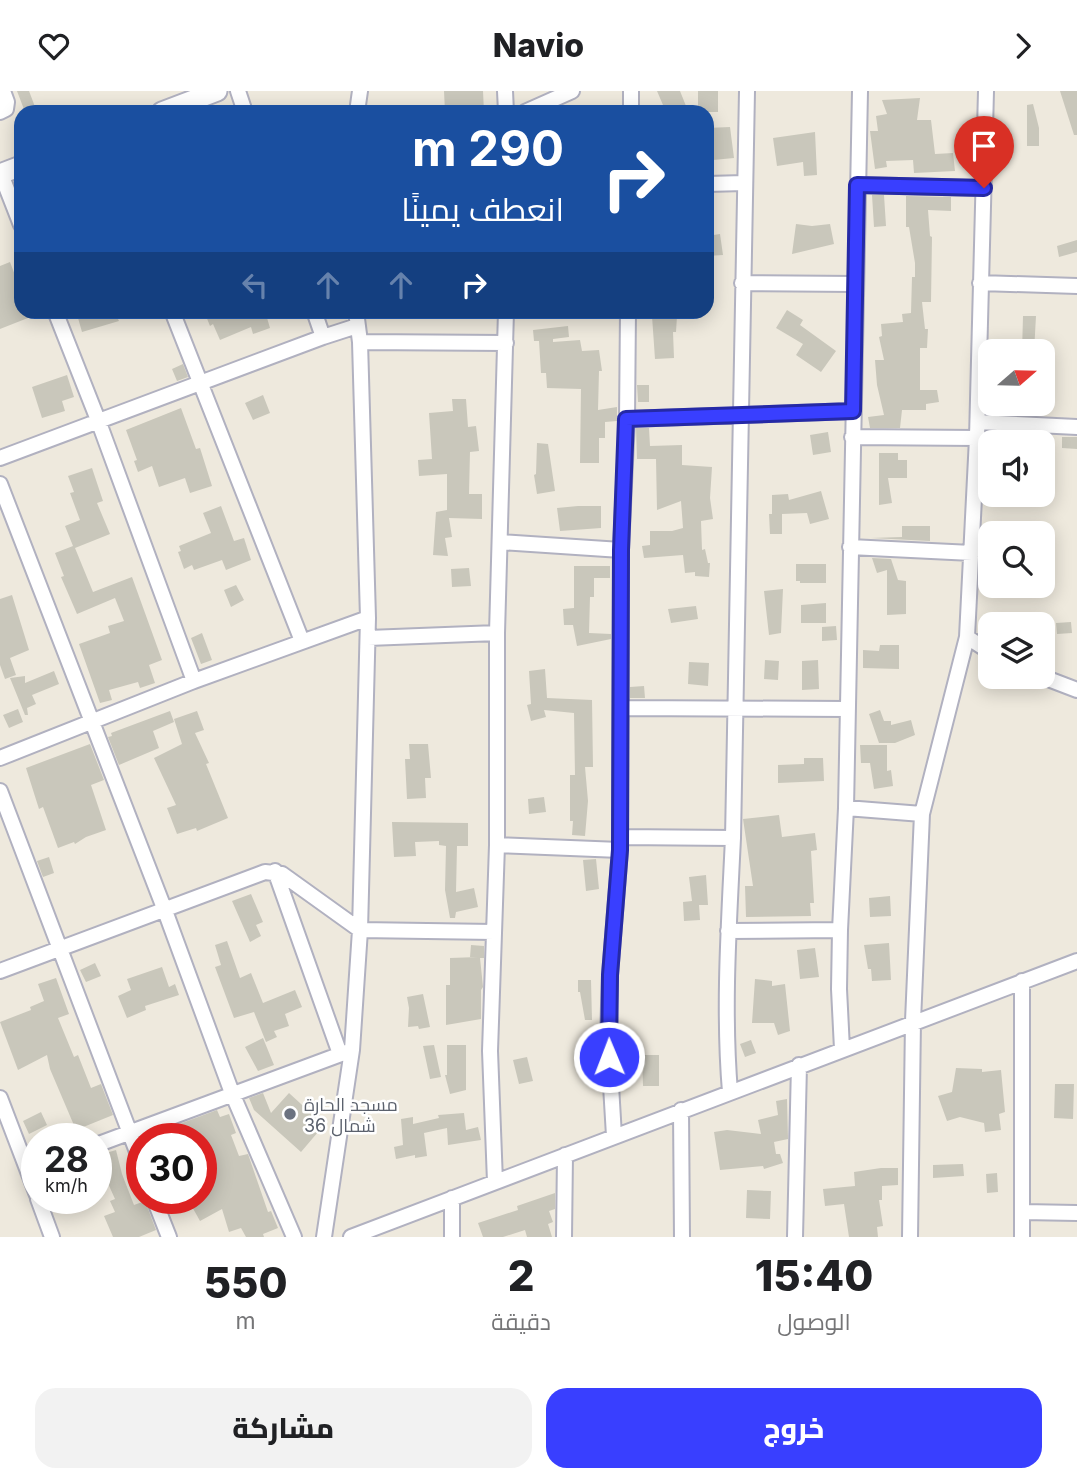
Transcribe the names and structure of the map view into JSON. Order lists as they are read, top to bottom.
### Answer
{
  "places": ["مسجد الحارة 36 شمال"],
  "north": "right",
  "page": {
    "header": "Navio",
    "turn": ["290 m", "انعطف يمينًا"],
    "speed": "28 km/h",
    "limit": "30",
    "eta": [
      "15:40",
      "الوصول",
      "2",
      "دقيقة",
      "550",
      "m"
    ],
    "buttons": ["خروج", "مشاركة"]
  }
}
